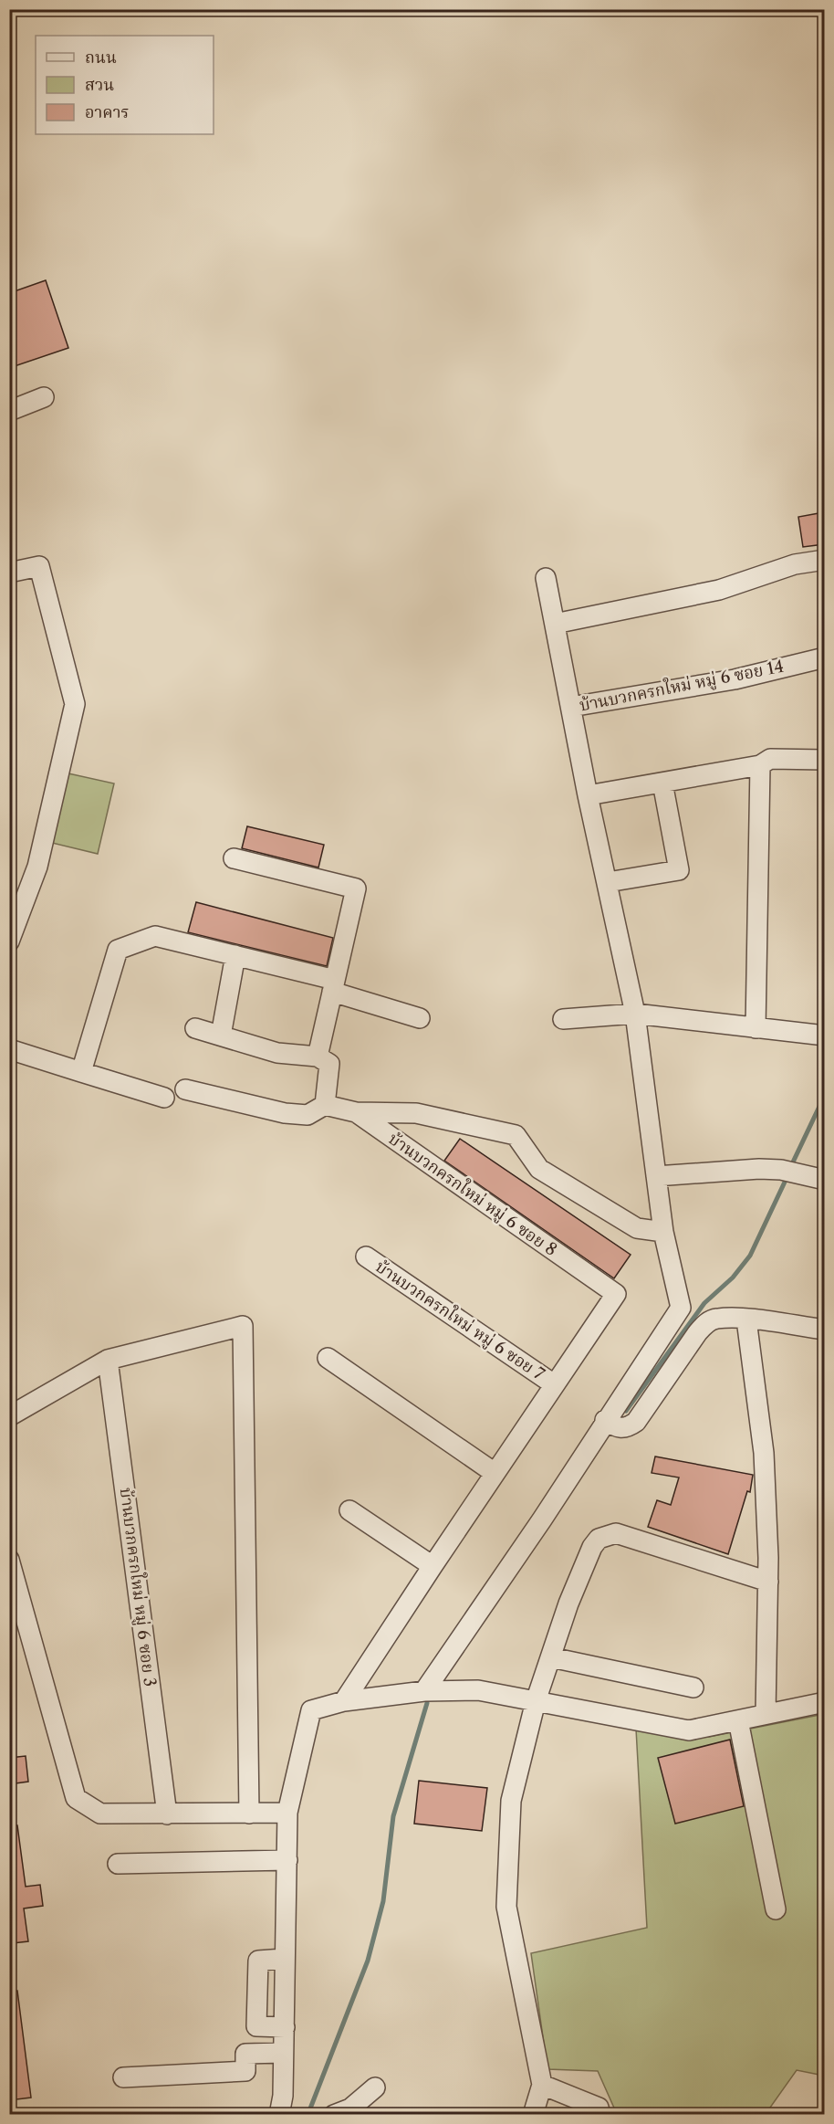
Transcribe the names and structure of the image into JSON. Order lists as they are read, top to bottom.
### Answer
{
  "streets": {
    "street": [
      "บ้านบวกครกใหม่ หมู่ 6 ซอย 14",
      "บ้านบวกครกใหม่ หมู่ 6 ซอย 8",
      "บ้านบวกครกใหม่ หมู่ 6 ซอย 7",
      "บ้านบวกครกใหม่ หมู่ 6 ซอย 3"
    ]
  },
  "crossings": [
    ["บ้านบวกครกใหม่ หมู่ 6 ซอย 8", "บ้านบวกครกใหม่ หมู่ 6 ซอย 7"]
  ],
  "legend": ["ถนน", "สวน", "อาคาร"]
}
